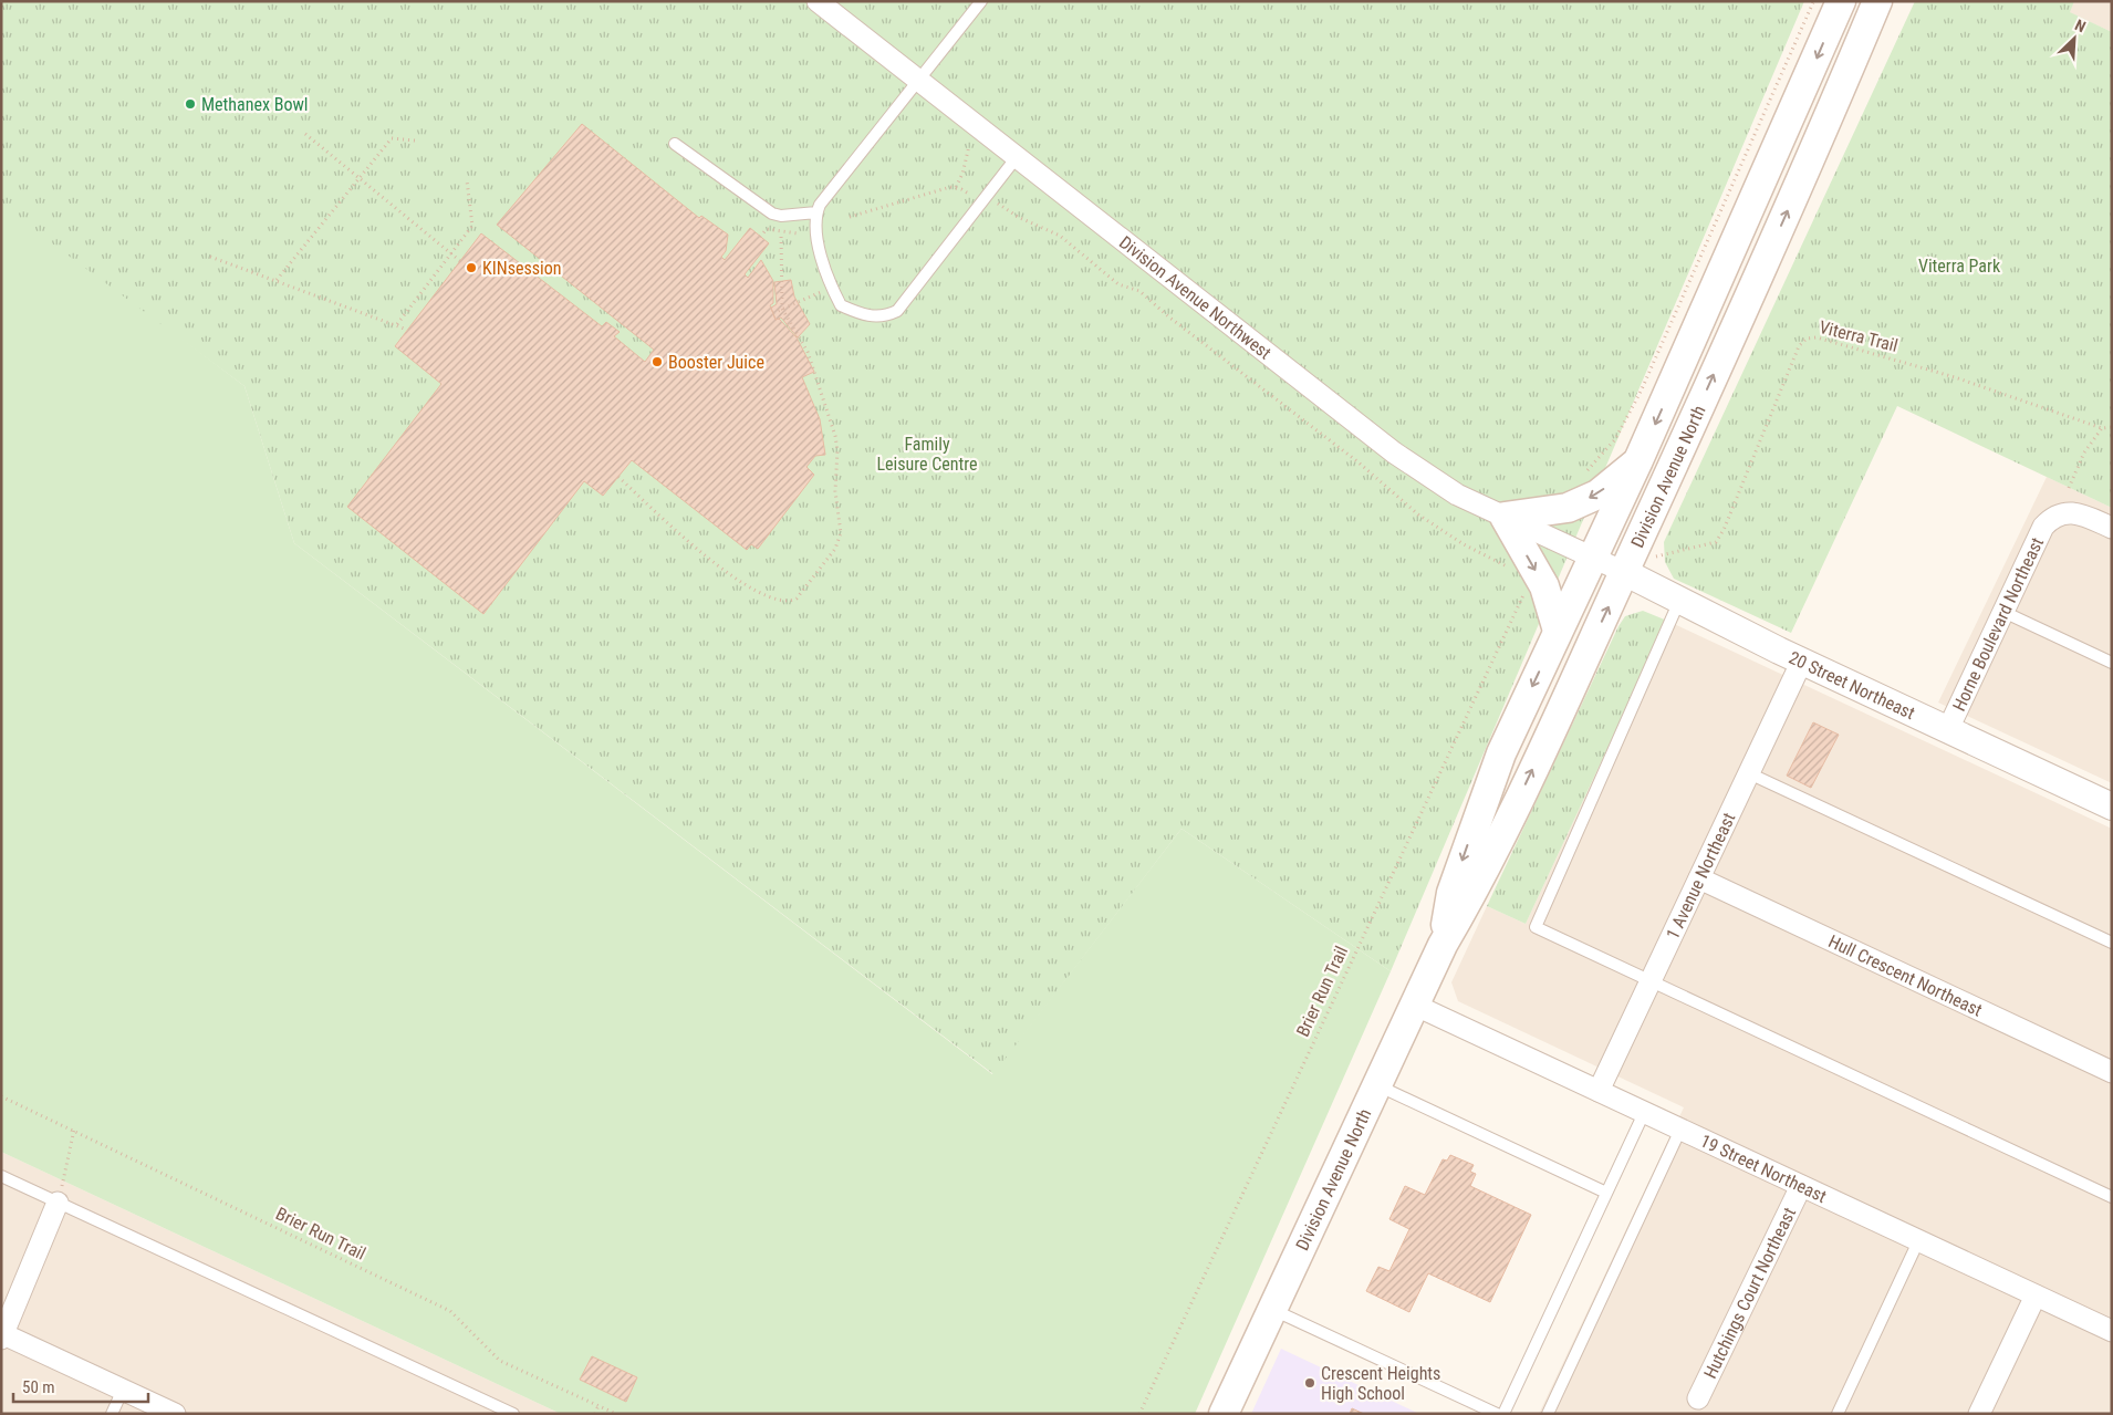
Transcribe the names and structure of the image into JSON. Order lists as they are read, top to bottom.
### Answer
{
  "streets": {
    "main road": ["Division Avenue North"],
    "street": [
      "Division Avenue Northwest",
      "Horne Boulevard Northeast",
      "20 Street Northeast",
      "1 Avenue Northeast",
      "Hull Crescent Northeast",
      "19 Street Northeast",
      "Hutchings Court Northeast"
    ],
    "path": ["Viterra Trail", "Brier Run Trail"]
  },
  "crossings": [
    ["Division Avenue Northwest", "Division Avenue North"],
    ["Division Avenue Northwest", "20 Street Northeast"],
    ["Division Avenue North", "20 Street Northeast"],
    ["Division Avenue North", "19 Street Northeast"],
    ["Horne Boulevard Northeast", "20 Street Northeast"],
    ["20 Street Northeast", "1 Avenue Northeast"],
    ["1 Avenue Northeast", "Hull Crescent Northeast"],
    ["1 Avenue Northeast", "19 Street Northeast"],
    ["19 Street Northeast", "Hutchings Court Northeast"]
  ],
  "parks": ["Viterra Park", "Family Leisure Centre"],
  "places": [
    "Methanex Bowl",
    "KINsession",
    "Booster Juice",
    "Crescent Heights High School"
  ],
  "scale_bar": "50 m",
  "north": "top right"
}
